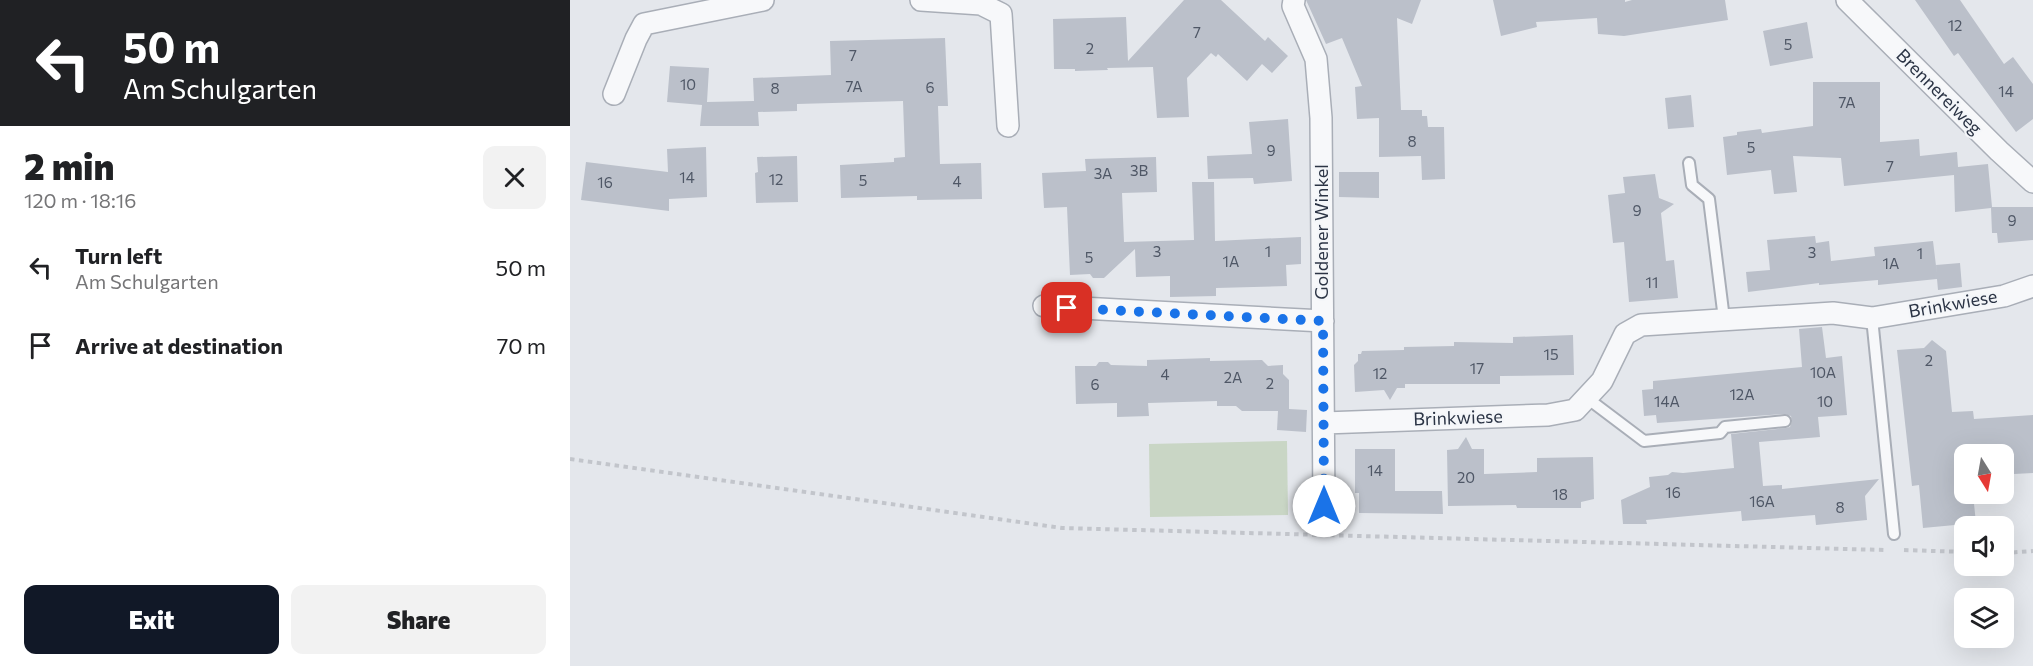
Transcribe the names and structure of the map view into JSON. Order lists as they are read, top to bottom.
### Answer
{
  "streets": {
    "street": ["Brennereiweg", "Goldener Winkel", "Brinkwiese"]
  },
  "crossings": [
    ["Goldener Winkel", "Brinkwiese"]
  ],
  "house_numbers": [
    "12",
    "7",
    "5",
    "2",
    "7",
    "10",
    "7A",
    "6",
    "8",
    "14",
    "7A",
    "8",
    "5",
    "9",
    "7",
    "3B",
    "3A",
    "14",
    "12",
    "5",
    "4",
    "16",
    "9",
    "9",
    "3",
    "1",
    "3",
    "1",
    "5",
    "1A",
    "1A",
    "11",
    "15",
    "2",
    "17",
    "10A",
    "12",
    "4",
    "2A",
    "2",
    "6",
    "12A",
    "14A",
    "10",
    "14",
    "20",
    "16",
    "18",
    "16A",
    "8"
  ],
  "north": "bottom",
  "page": {
    "turn": ["50 m", "Am Schulgarten"],
    "heading": ["2 min", "120 m · 18:16"],
    "list": [
      {
        "name": "Turn left",
        "note": "Am Schulgarten",
        "value": "50 m"
      },
      {
        "name": "Arrive at destination",
        "value": "70 m"
      }
    ],
    "buttons": ["Exit", "Share"]
  }
}
